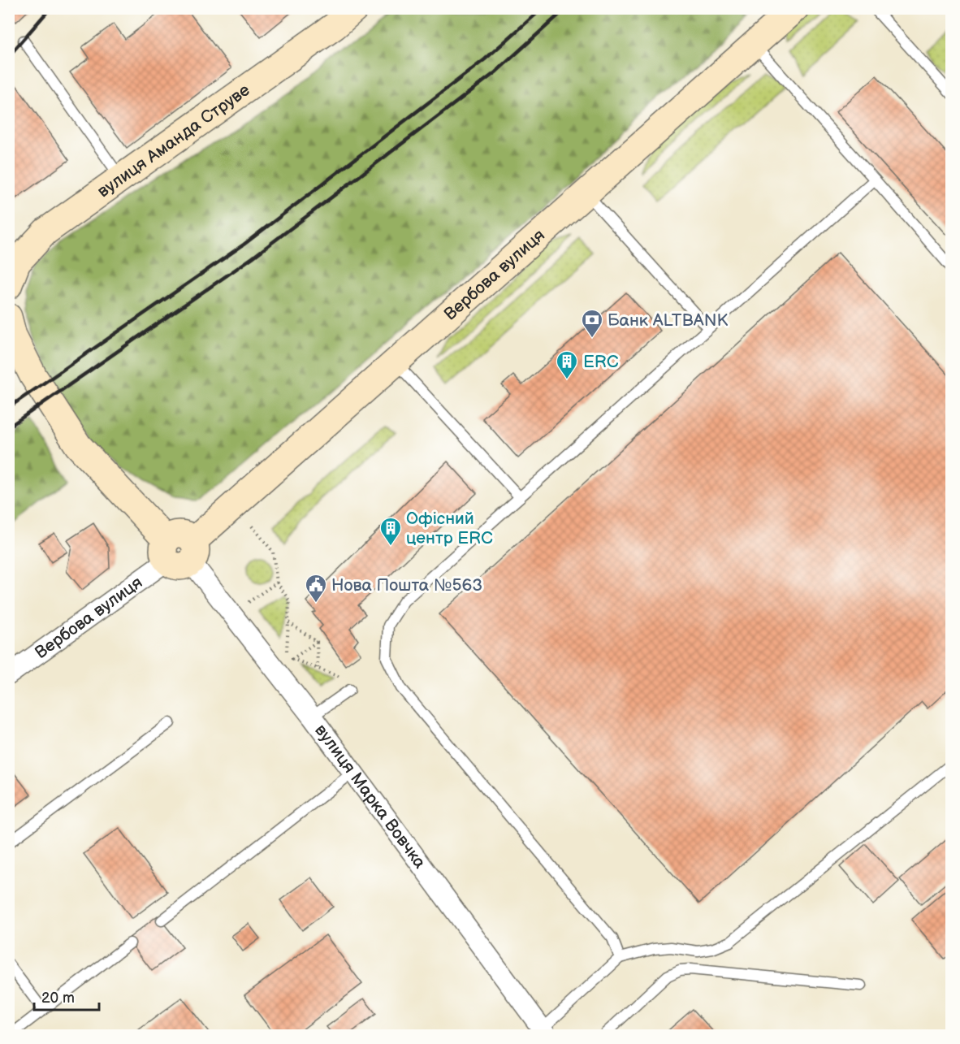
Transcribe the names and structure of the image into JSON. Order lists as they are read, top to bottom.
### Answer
{
  "streets": {
    "main road": ["вулиця Аманда Струве", "Вербова вулиця"],
    "street": ["вулиця Марка Вовчка"]
  },
  "crossings": [
    ["Вербова вулиця", "вулиця Марка Вовчка"]
  ],
  "places": {
    "bank": ["Банк ALTBANK"],
    "building": ["ERC", "Офісний центр ERC"],
    "public building": ["Нова Пошта №563"]
  },
  "scale_bar": "20 m"
}
